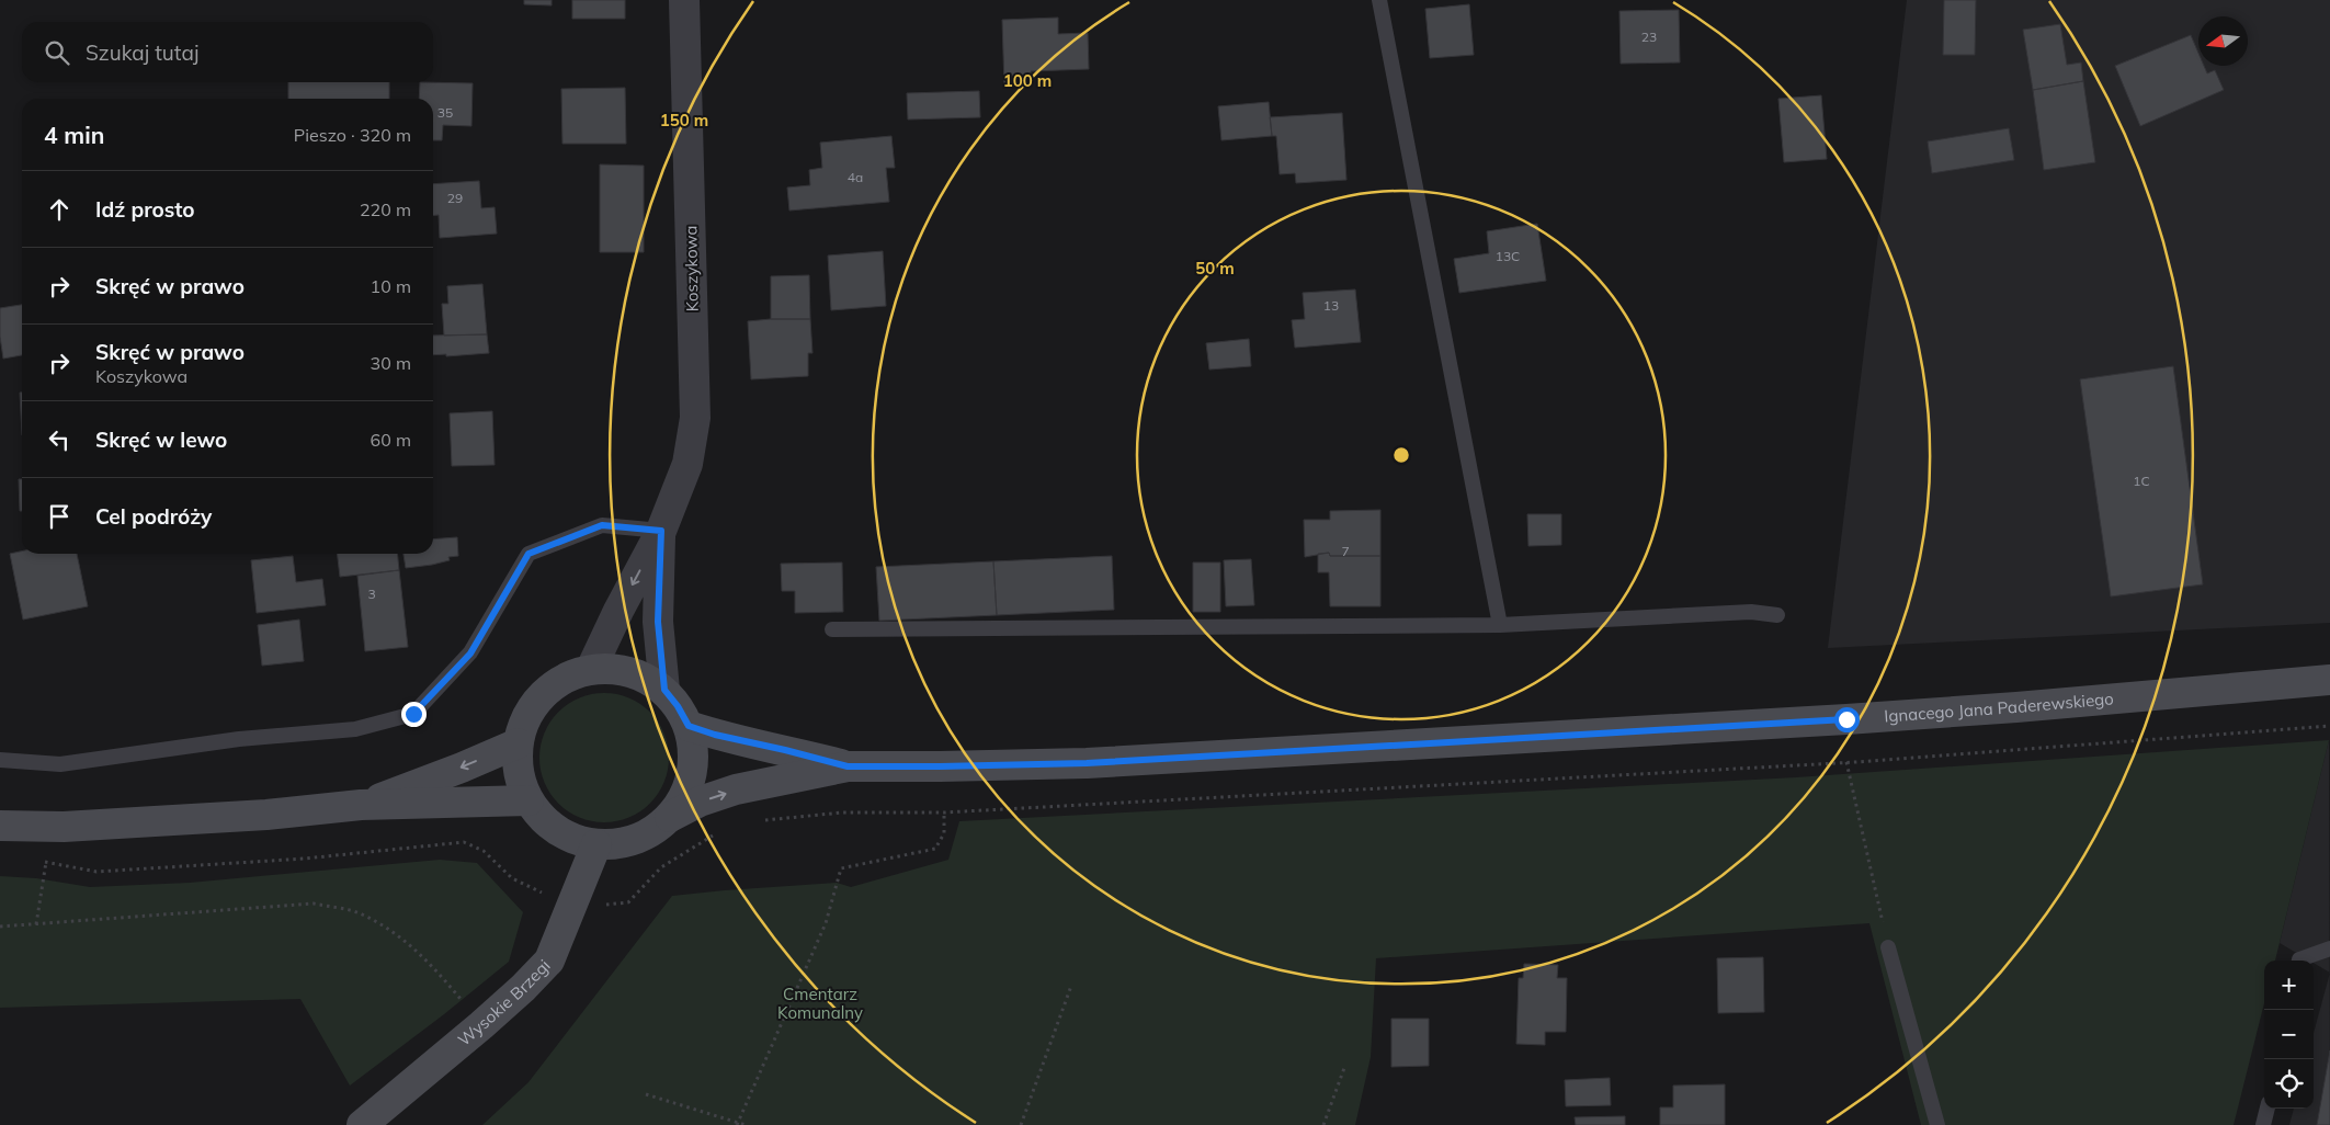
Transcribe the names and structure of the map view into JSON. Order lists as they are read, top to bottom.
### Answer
{
  "streets": {
    "main road": ["Ignacego Jana Paderewskiego", "Wysokie Brzegi"],
    "street": ["Koszykowa"]
  },
  "crossings": [
    ["Koszykowa", "Ignacego Jana Paderewskiego"],
    ["Koszykowa", "Wysokie Brzegi"],
    ["Ignacego Jana Paderewskiego", "Wysokie Brzegi"]
  ],
  "parks": ["Cmentarz Komunalny"],
  "house_numbers": [
    "23",
    "35",
    "4a",
    "29",
    "13C",
    "13",
    "1C",
    "7",
    "3"
  ],
  "north": "left",
  "page": {
    "search": "Szukaj tutaj",
    "heading": ["4 min", "Pieszo · 320 m"],
    "list": [
      ["Idź prosto", "220 m"],
      ["Skręć w prawo", "10 m"],
      ["Skręć w prawo", "Koszykowa", "30 m"],
      ["Skręć w lewo", "60 m"],
      "Cel podróży"
    ],
    "map_buttons": ["+", "−"]
  },
  "rings": ["100 m", "150 m", "50 m"]
}
